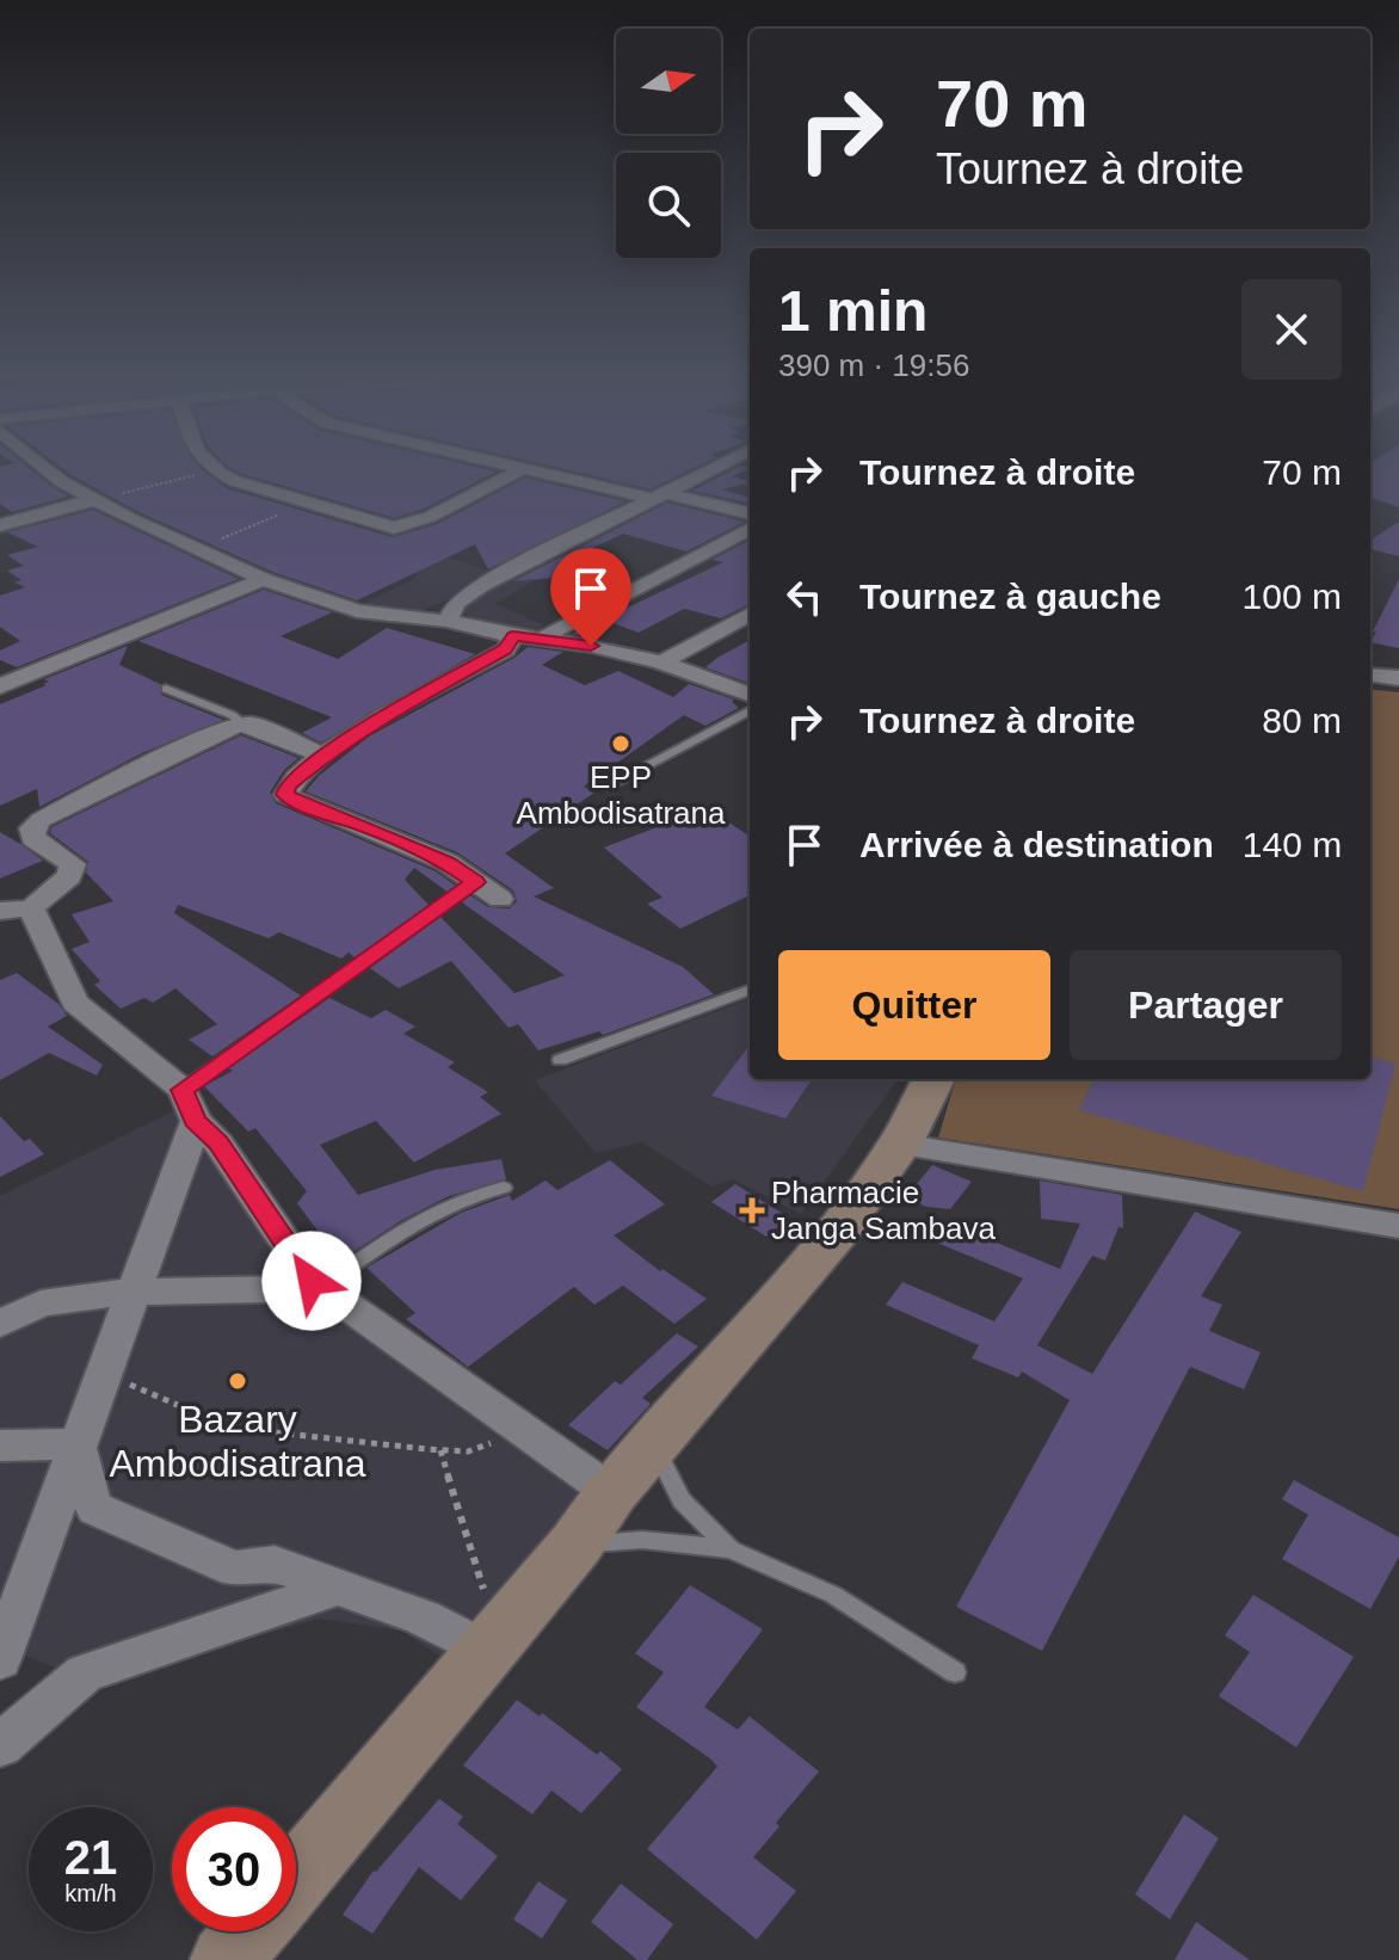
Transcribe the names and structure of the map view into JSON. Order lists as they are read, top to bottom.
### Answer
{
  "places": {
    "other": ["EPP Ambodisatrana", "Bazary Ambodisatrana"],
    "health": ["Pharmacie Janga Sambava"]
  },
  "north": "right",
  "page": {
    "turn": ["70 m", "Tournez à droite"],
    "heading": ["1 min", "390 m · 19:56"],
    "list": [
      {
        "name": "Tournez à droite",
        "value": "70 m"
      },
      {
        "name": "Tournez à gauche",
        "value": "100 m"
      },
      {
        "name": "Tournez à droite",
        "value": "80 m"
      },
      {
        "name": "Arrivée à destination",
        "value": "140 m"
      }
    ],
    "buttons": ["Quitter", "Partager"],
    "speed": "21 km/h",
    "limit": "30"
  }
}
